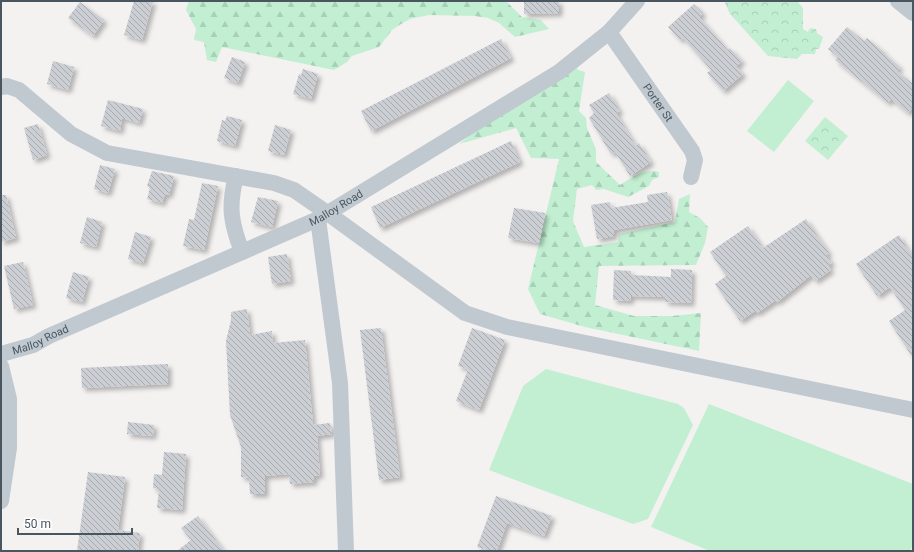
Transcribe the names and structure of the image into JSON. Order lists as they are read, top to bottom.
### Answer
{
  "streets": {
    "lane": ["Porter St", "Malloy Road"]
  },
  "crossings": [
    ["Porter St", "Malloy Road"]
  ],
  "scale_bar": "50 m"
}
